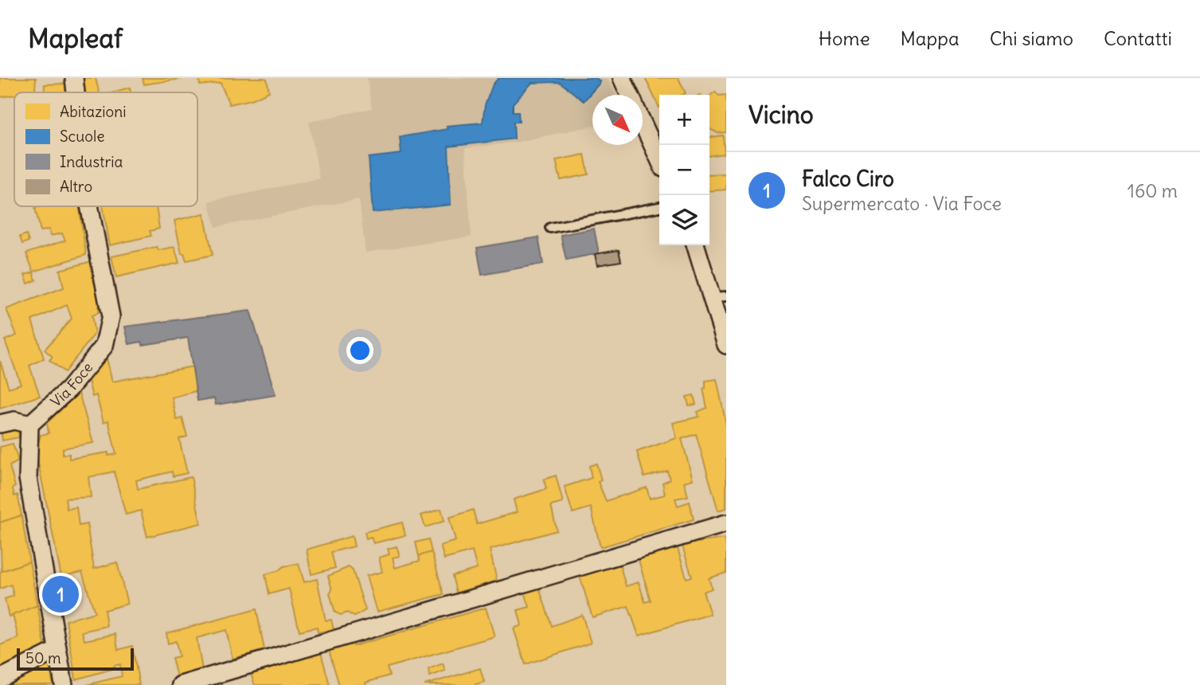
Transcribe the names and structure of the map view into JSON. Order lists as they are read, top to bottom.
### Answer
{
  "streets": {
    "street": ["Via Foce"]
  },
  "legend": [
    "Abitazioni",
    "Scuole",
    "Industria",
    "Altro"
  ],
  "scale_bar": "50 m",
  "north": "bottom right",
  "page": {
    "header": "Mapleaf",
    "nav": [
      "Home",
      "Mappa",
      "Chi siamo",
      "Contatti"
    ],
    "heading": "Vicino",
    "map_buttons": ["+", "−"],
    "list": [
      {
        "mark": "1",
        "name": "Falco Ciro",
        "note": "Supermercato · Via Foce",
        "value": "160 m"
      }
    ],
    "pins": "1",
    "scale": "50 m"
  }
}
